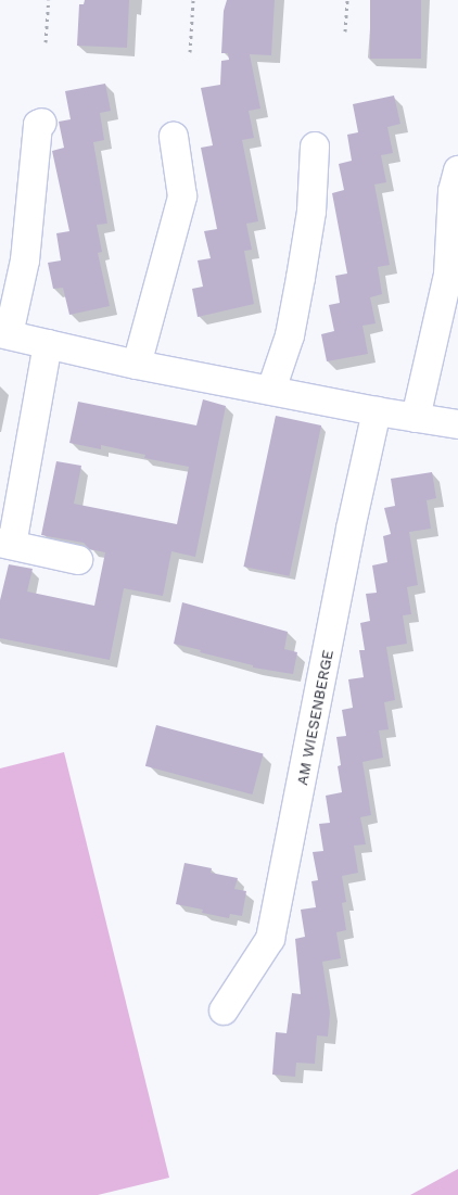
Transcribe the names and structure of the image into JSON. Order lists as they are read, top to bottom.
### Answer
{
  "streets": {
    "street": ["AM WIESENBERGE"]
  }
}
